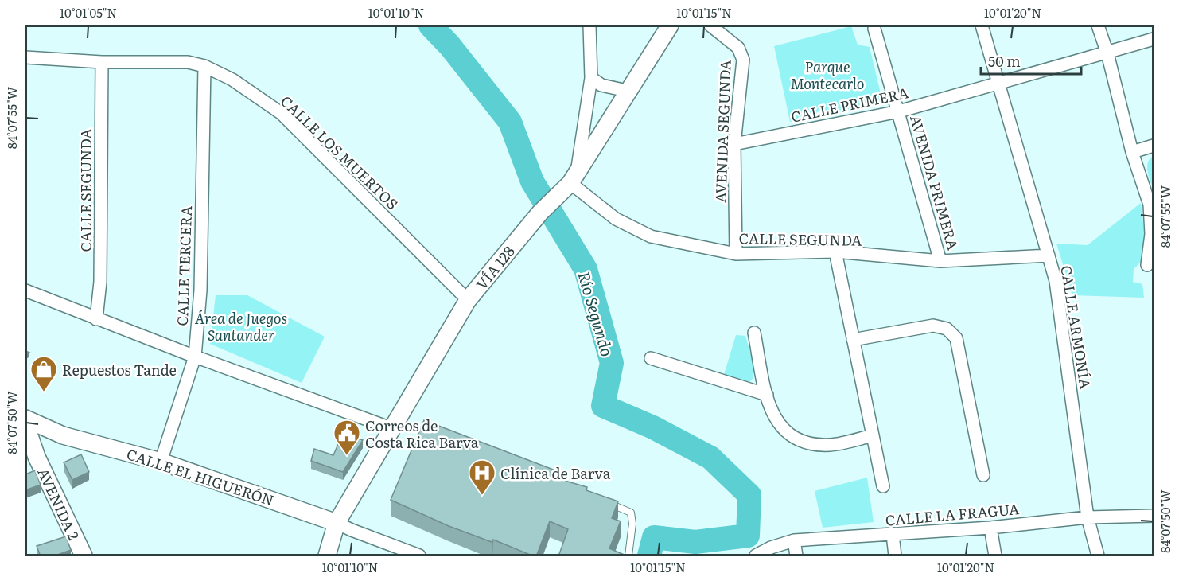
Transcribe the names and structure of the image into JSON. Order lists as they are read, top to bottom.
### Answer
{
  "streets": {
    "main road": ["VÍA 128", "CALLE EL HIGUERÓN", "AVENIDA 2"],
    "street": [
      "CALLE PRIMERA",
      "AVENIDA SEGUNDA",
      "CALLE LOS MUERTOS",
      "AVENIDA PRIMERA",
      "CALLE SEGUNDA",
      "CALLE TERCERA",
      "CALLE ARMONÍA",
      "CALLE LA FRAGUA"
    ]
  },
  "crossings": [
    ["CALLE PRIMERA", "AVENIDA SEGUNDA"],
    ["CALLE PRIMERA", "AVENIDA PRIMERA"],
    ["CALLE PRIMERA", "CALLE ARMONÍA"],
    ["AVENIDA SEGUNDA", "CALLE SEGUNDA"],
    ["CALLE LOS MUERTOS", "CALLE SEGUNDA"],
    ["CALLE LOS MUERTOS", "CALLE TERCERA"],
    ["CALLE LOS MUERTOS", "VÍA 128"],
    ["AVENIDA PRIMERA", "CALLE SEGUNDA"],
    ["CALLE SEGUNDA", "VÍA 128"],
    ["CALLE SEGUNDA", "CALLE ARMONÍA"],
    ["CALLE TERCERA", "CALLE EL HIGUERÓN"],
    ["VÍA 128", "CALLE EL HIGUERÓN"],
    ["CALLE ARMONÍA", "CALLE LA FRAGUA"],
    ["CALLE EL HIGUERÓN", "AVENIDA 2"]
  ],
  "water": ["Río Segundo"],
  "parks": ["Parque Montecarlo", "Área de Juegos Santander"],
  "places": {
    "shop": ["Repuestos Tande"],
    "public building": ["Correos de Costa Rica Barva"],
    "hospital": ["Clínica de Barva"]
  },
  "scale_bar": "50 m",
  "coordinates": [
    "10°01'05\"N",
    "10°01'10\"N",
    "10°01'15\"N",
    "10°01'20\"N",
    "84°07'55\"W",
    "84°07'50\"W"
  ]
}
